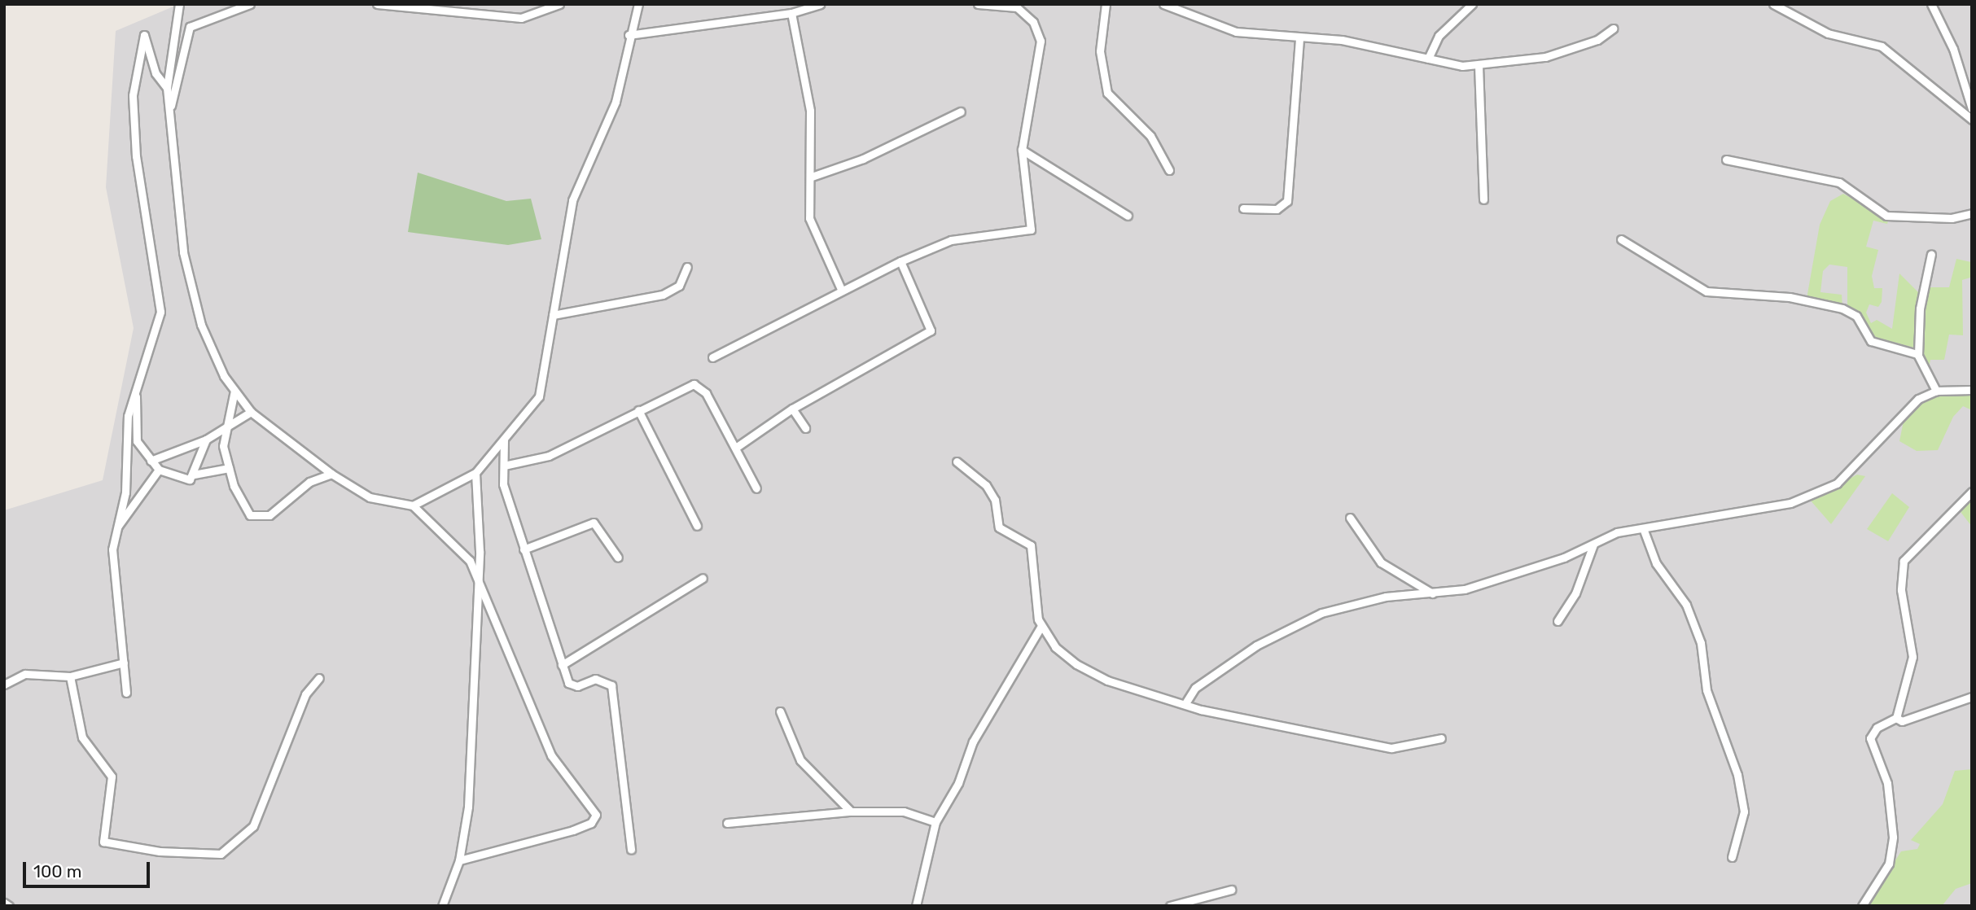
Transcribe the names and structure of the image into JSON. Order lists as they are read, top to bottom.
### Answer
{
  "scale_bar": "100 m"
}
